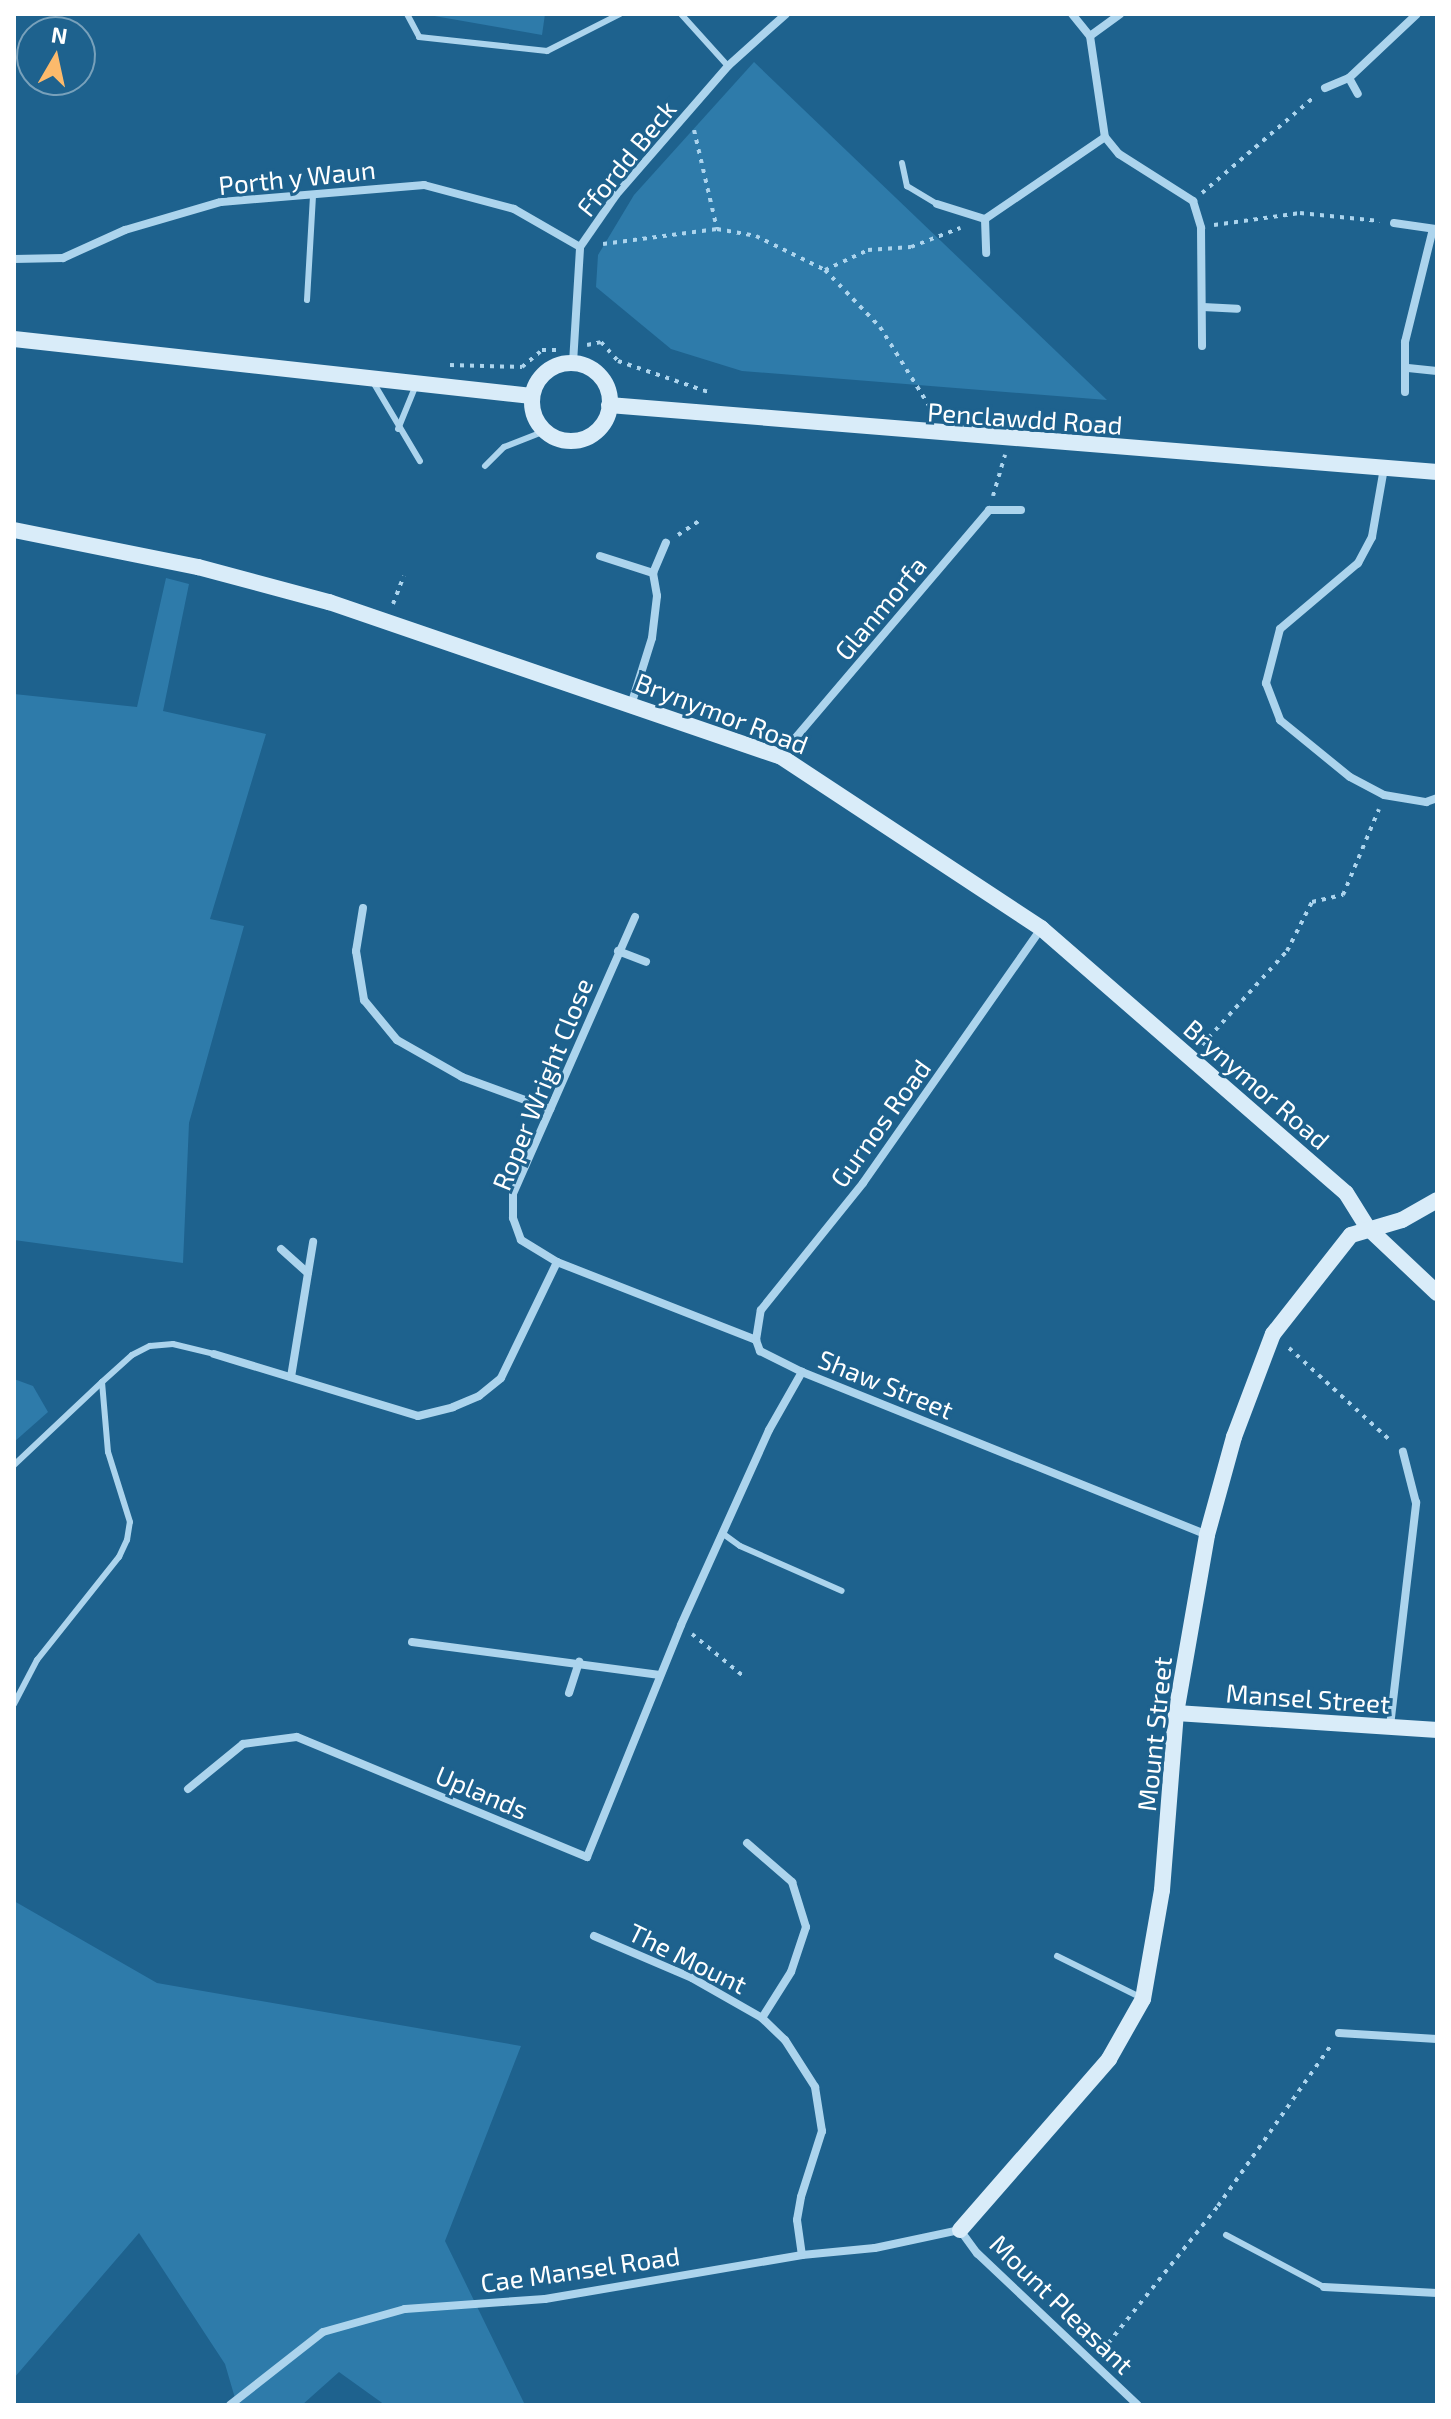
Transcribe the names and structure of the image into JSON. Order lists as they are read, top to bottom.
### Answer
{
  "streets": {
    "street": [
      "Ffordd Beck",
      "Porth y Waun",
      "Penclawdd Road",
      "Glanmorfa",
      "Brynymor Road",
      "Roper Wright Close",
      "Gurnos Road",
      "Shaw Street",
      "Mansel Street",
      "Mount Street",
      "Uplands",
      "The Mount",
      "Cae Mansel Road",
      "Mount Pleasant"
    ]
  },
  "crossings": [
    ["Ffordd Beck", "Porth y Waun"],
    ["Ffordd Beck", "Penclawdd Road"],
    ["Glanmorfa", "Brynymor Road"],
    ["Brynymor Road", "Gurnos Road"],
    ["Brynymor Road", "Mount Street"],
    ["Roper Wright Close", "Shaw Street"],
    ["Gurnos Road", "Shaw Street"],
    ["Shaw Street", "Mount Street"],
    ["Shaw Street", "Uplands"],
    ["Mansel Street", "Mount Street"],
    ["Mount Street", "Cae Mansel Road"],
    ["Mount Street", "Mount Pleasant"],
    ["The Mount", "Cae Mansel Road"],
    ["Cae Mansel Road", "Mount Pleasant"]
  ],
  "north": "top"
}
